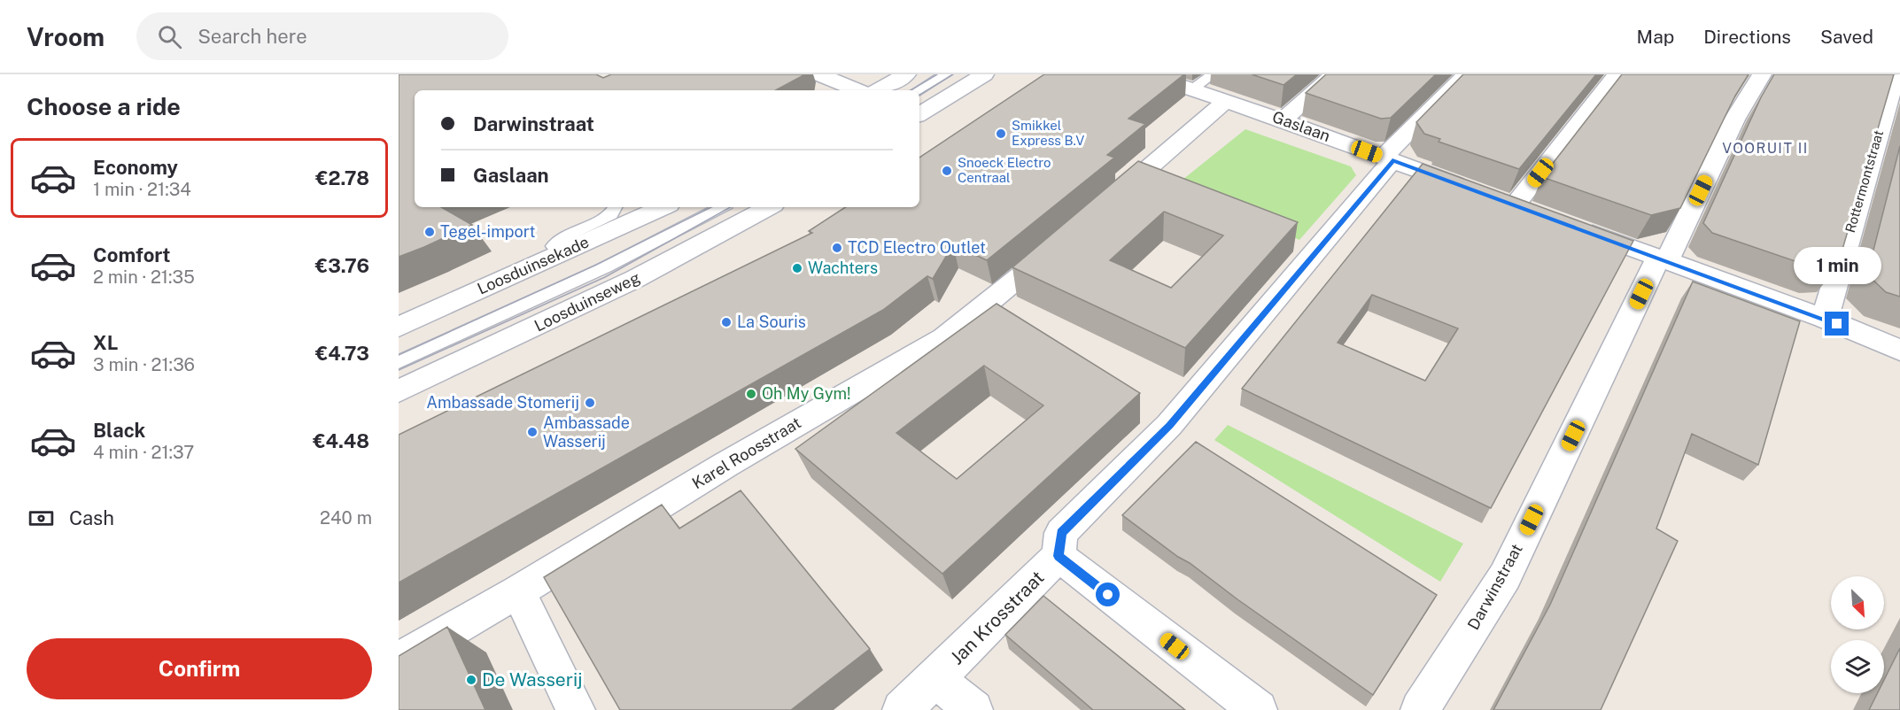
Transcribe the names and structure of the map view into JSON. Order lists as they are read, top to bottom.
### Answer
{
  "streets": {
    "street": [
      "Gaslaan",
      "Rottermontstraat",
      "Loosduinsekade",
      "Loosduinseweg",
      "Karel Roosstraat",
      "Darwinstraat",
      "Jan Krosstraat"
    ]
  },
  "districts": ["VOORUIT II"],
  "places": [
    "Smikkel Express B.V",
    "Snoeck Electro Centraal",
    "Tegel-import",
    "TCD Electro Outlet",
    "Wachters",
    "La Souris",
    "Oh My Gym!",
    "Ambassade Stomerij",
    "Ambassade Wasserij",
    "De Wasserij"
  ],
  "north": "bottom right",
  "page": {
    "header": "Vroom",
    "search": "Search here",
    "nav": ["Map", "Directions", "Saved"],
    "heading": "Choose a ride",
    "banner": ["Darwinstraat", "Gaslaan"],
    "list": [
      {
        "name": "Economy",
        "note": "1 min · 21:34",
        "value": "€2.78"
      },
      {
        "name": "Comfort",
        "note": "2 min · 21:35",
        "value": "€3.76"
      },
      {
        "name": "XL",
        "note": "3 min · 21:36",
        "value": "€4.73"
      },
      {
        "name": "Black",
        "note": "4 min · 21:37",
        "value": "€4.48"
      }
    ],
    "bubble": "1 min",
    "pay": ["Cash", "240 m"],
    "buttons": "Confirm"
  }
}
